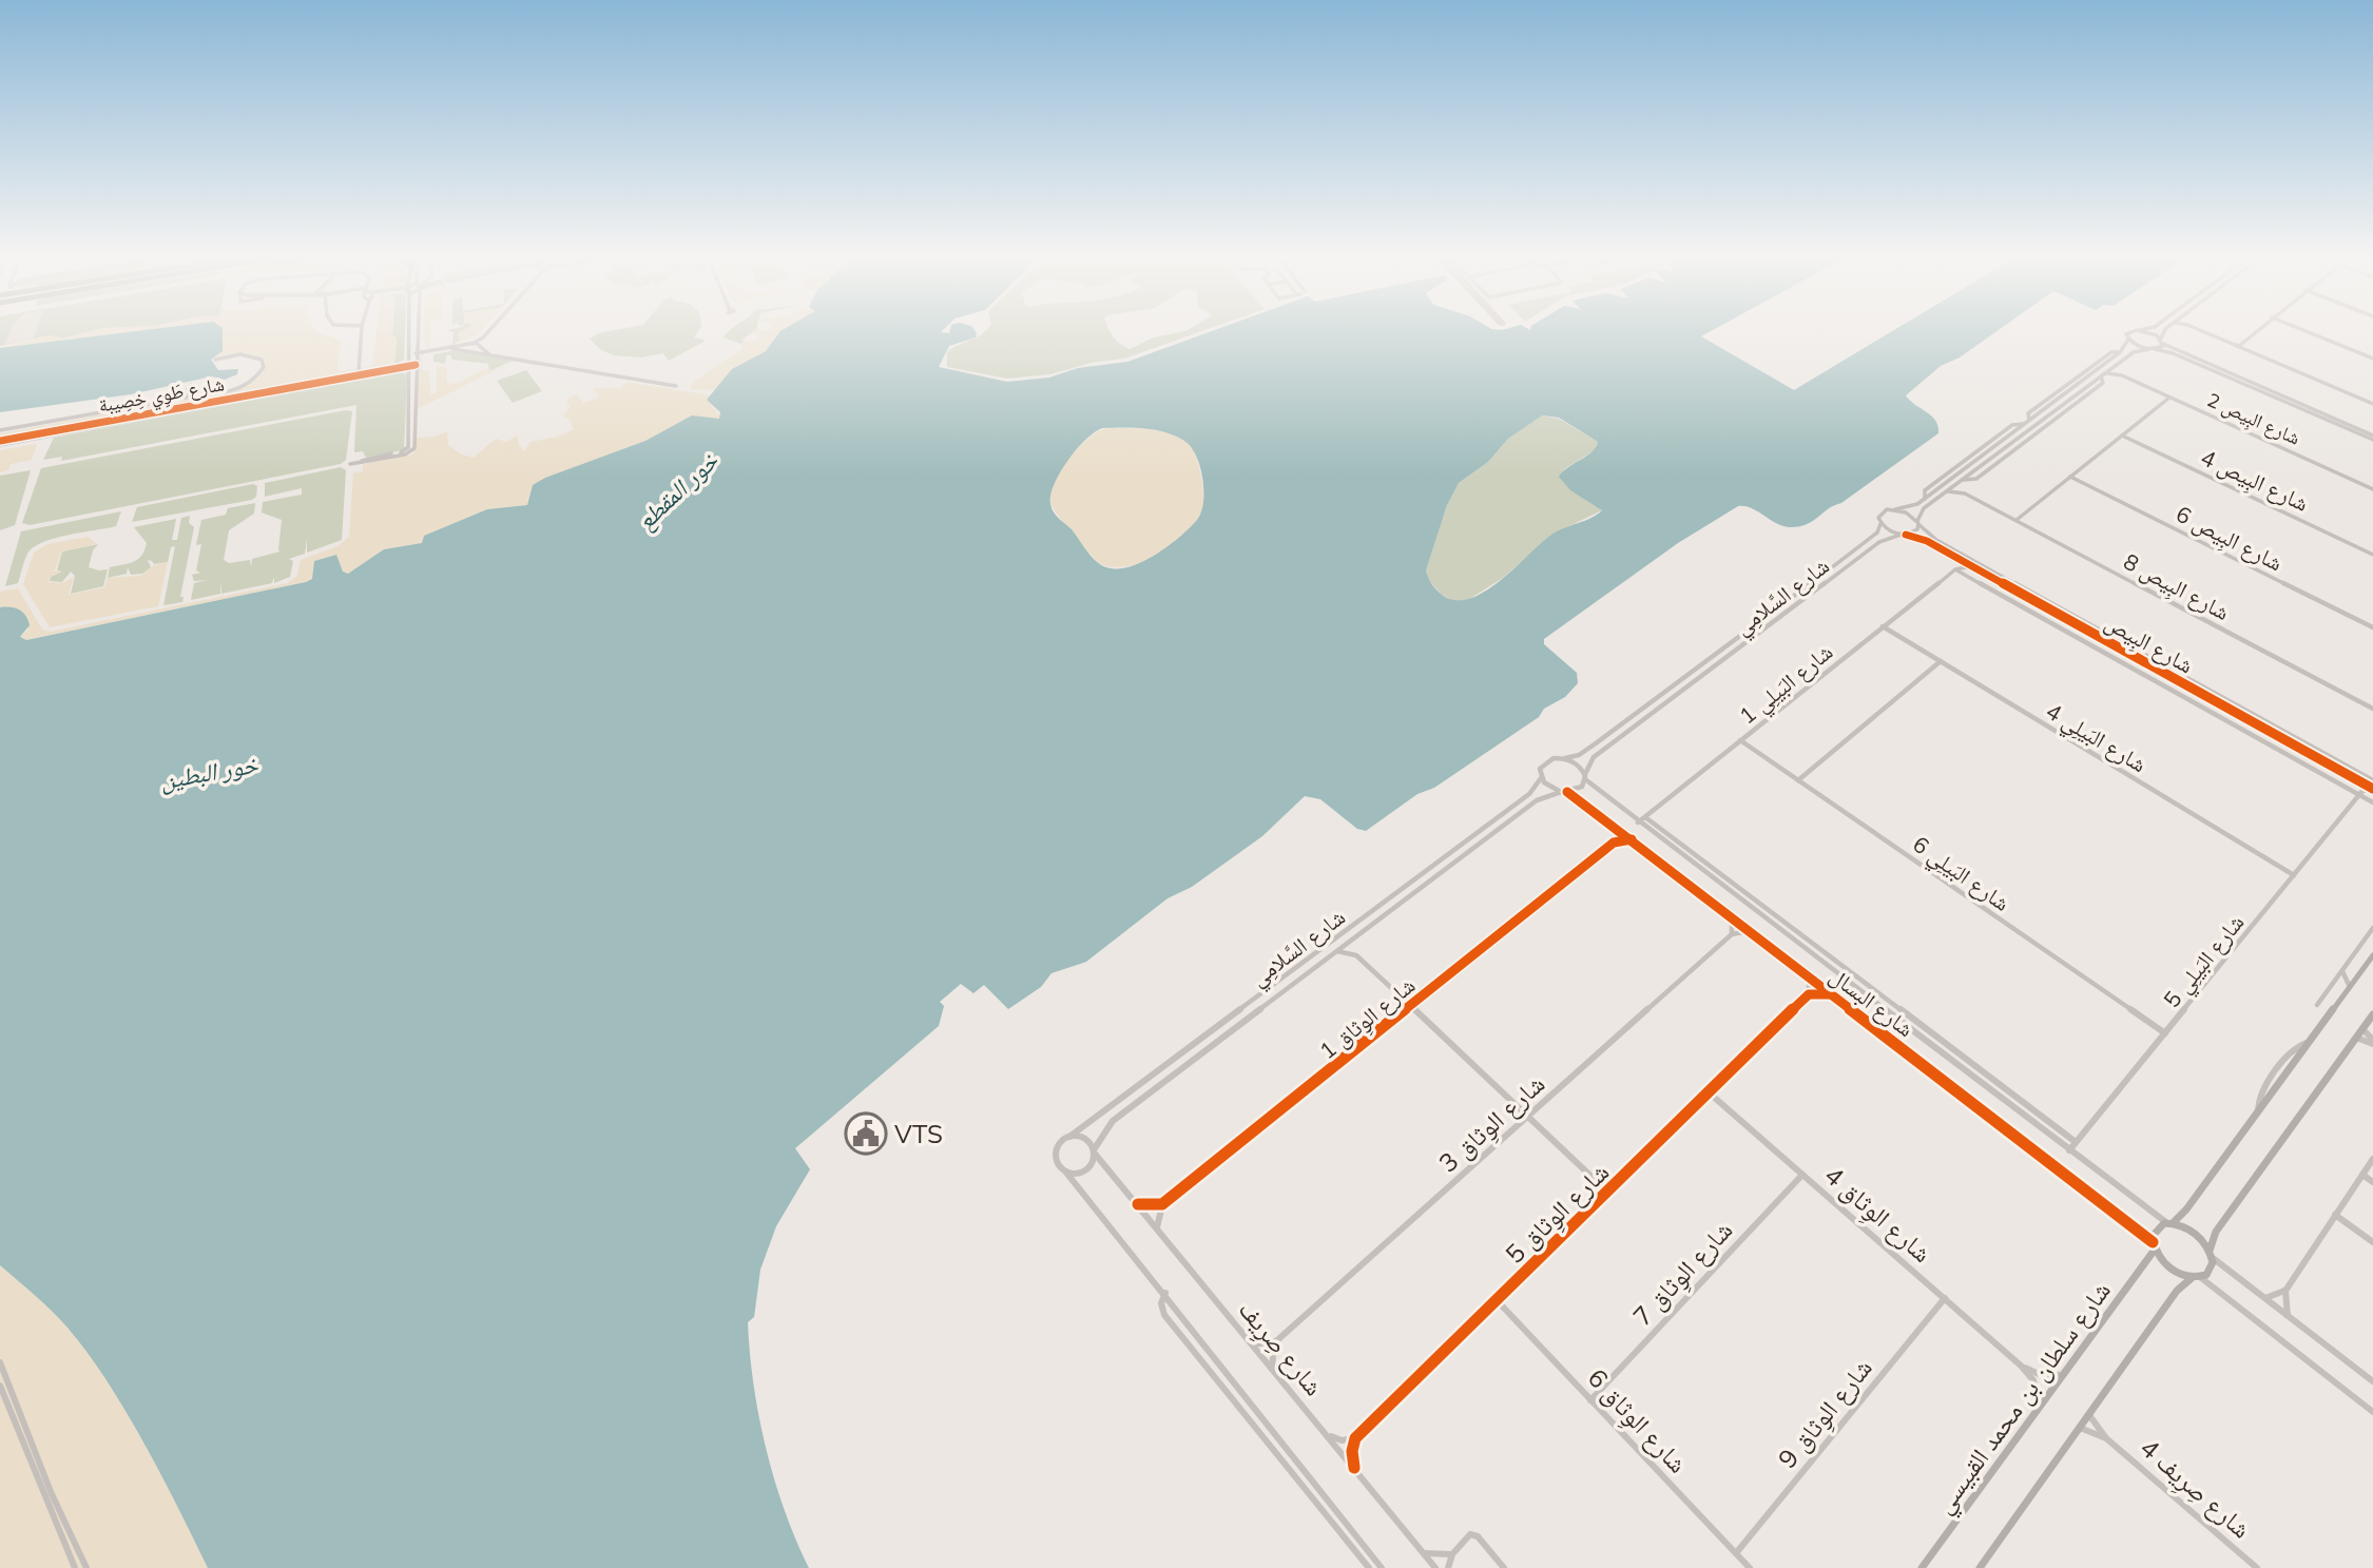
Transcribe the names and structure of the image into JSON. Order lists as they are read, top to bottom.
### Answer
{
  "streets": {
    "main road": ["شارع سلطان بن محمد القبيسي"],
    "street": [
      "شارع طَوِي خِصِيبة",
      "شارع البِيص 2",
      "شارع البِيص 4",
      "شارع البِيص 6",
      "شارع البِيص 8",
      "شارع السَّلامِي",
      "شارع البِيص",
      "شارع البَيلِي 1",
      "شارع البَيلِي 4",
      "شارع البَيلِي 6",
      "شارع البَيلِي 5",
      "شارع البسال",
      "شارع الوِثاق 1",
      "شارع الوِثاق 3",
      "شارع الوِثاق 5",
      "شارع الوِثاق 4",
      "شارع الوِثاق 7",
      "شارع صِرِيف",
      "شارع الوِثاق 9",
      "شارع الوِثاق 6",
      "شارع صِرِيف 4"
    ]
  },
  "crossings": [
    ["شارع السَّلامِي", "شارع البِيص"],
    ["شارع السَّلامِي", "شارع البسال"],
    ["شارع السَّلامِي", "شارع صِرِيف"],
    ["شارع البَيلِي 1", "شارع البَيلِي 4"],
    ["شارع البَيلِي 1", "شارع البَيلِي 6"],
    ["شارع البَيلِي 1", "شارع البسال"],
    ["شارع البَيلِي 4", "شارع البَيلِي 5"],
    ["شارع البَيلِي 6", "شارع البَيلِي 5"],
    ["شارع البَيلِي 5", "شارع البسال"],
    ["شارع البسال", "شارع الوِثاق 1"],
    ["شارع البسال", "شارع سلطان بن محمد القبيسي"],
    ["شارع الوِثاق 5", "شارع الوِثاق 4"],
    ["شارع الوِثاق 5", "شارع الوِثاق 6"],
    ["شارع الوِثاق 4", "شارع الوِثاق 7"],
    ["شارع الوِثاق 4", "شارع سلطان بن محمد القبيسي"],
    ["شارع الوِثاق 4", "شارع الوِثاق 9"],
    ["شارع الوِثاق 7", "شارع الوِثاق 6"],
    ["شارع الوِثاق 9", "شارع الوِثاق 6"]
  ],
  "water": ["خور المقطع", "خور البطين"],
  "places": {
    "public building": ["VTS"]
  }
}
